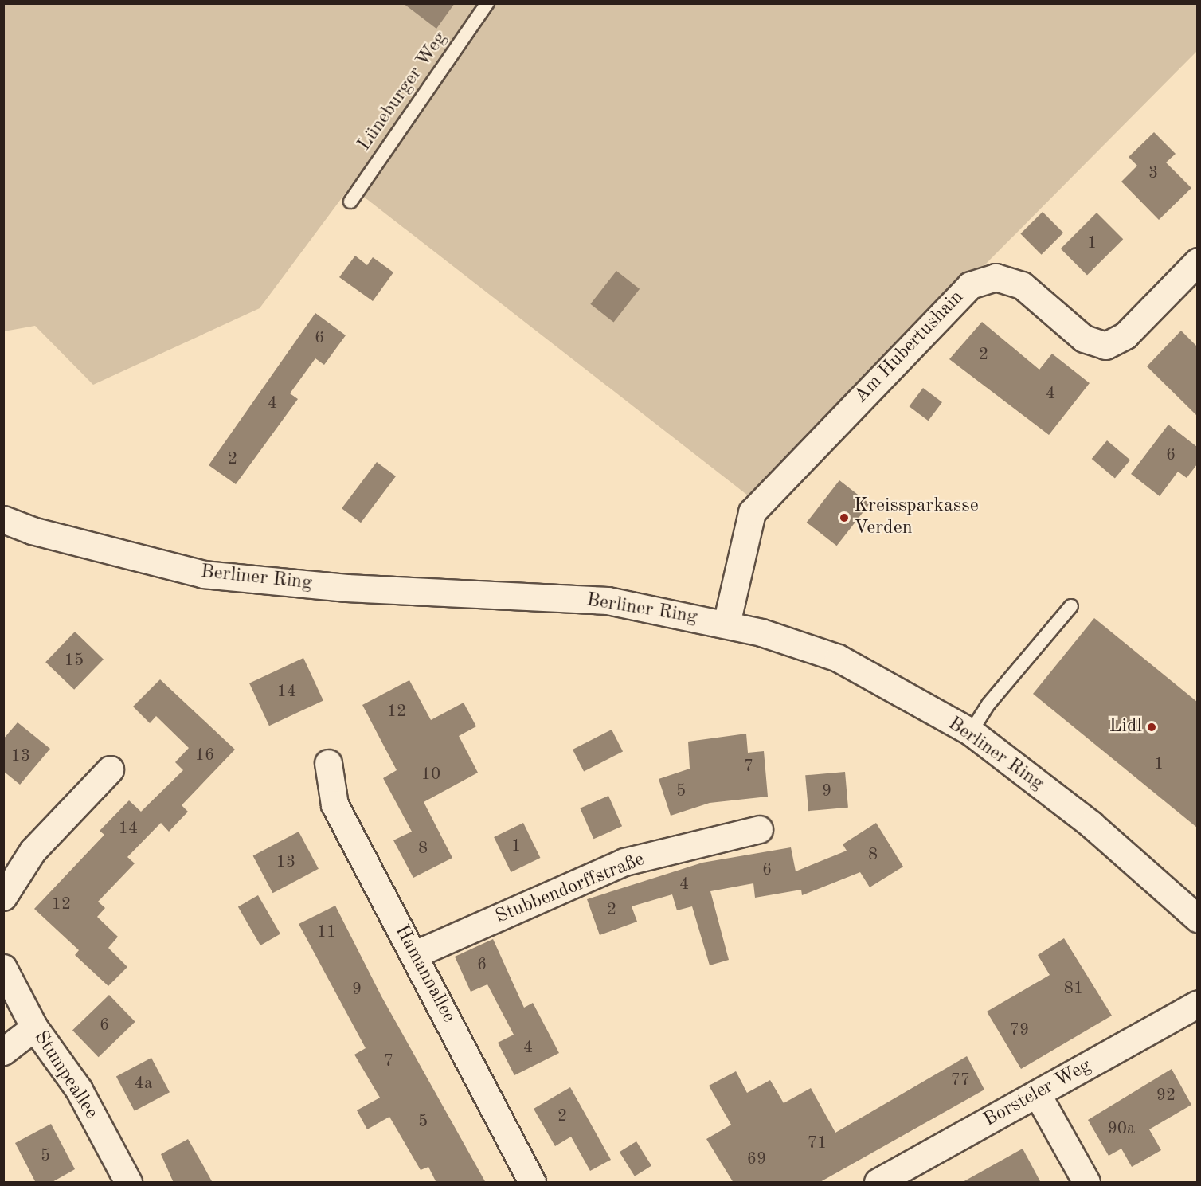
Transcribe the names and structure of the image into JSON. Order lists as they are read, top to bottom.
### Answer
{
  "streets": {
    "street": [
      "Am Hubertushain",
      "Berliner Ring",
      "Stubbendorffstraße",
      "Hamannallee",
      "Stumpeallee",
      "Borsteler Weg"
    ],
    "lane": ["Lüneburger Weg"]
  },
  "crossings": [
    ["Am Hubertushain", "Berliner Ring"],
    ["Stubbendorffstraße", "Hamannallee"]
  ],
  "places": ["Kreissparkasse Verden", "Lidl"],
  "house_numbers": [
    "3",
    "1",
    "6",
    "2",
    "4",
    "4",
    "6",
    "2",
    "15",
    "14",
    "12",
    "16",
    "13",
    "1",
    "7",
    "10",
    "5",
    "9",
    "14",
    "1",
    "8",
    "8",
    "13",
    "6",
    "4",
    "12",
    "2",
    "11",
    "6",
    "81",
    "9",
    "6",
    "79",
    "4",
    "7",
    "77",
    "4a",
    "92",
    "2",
    "5",
    "90a",
    "71",
    "5",
    "69"
  ]
}
